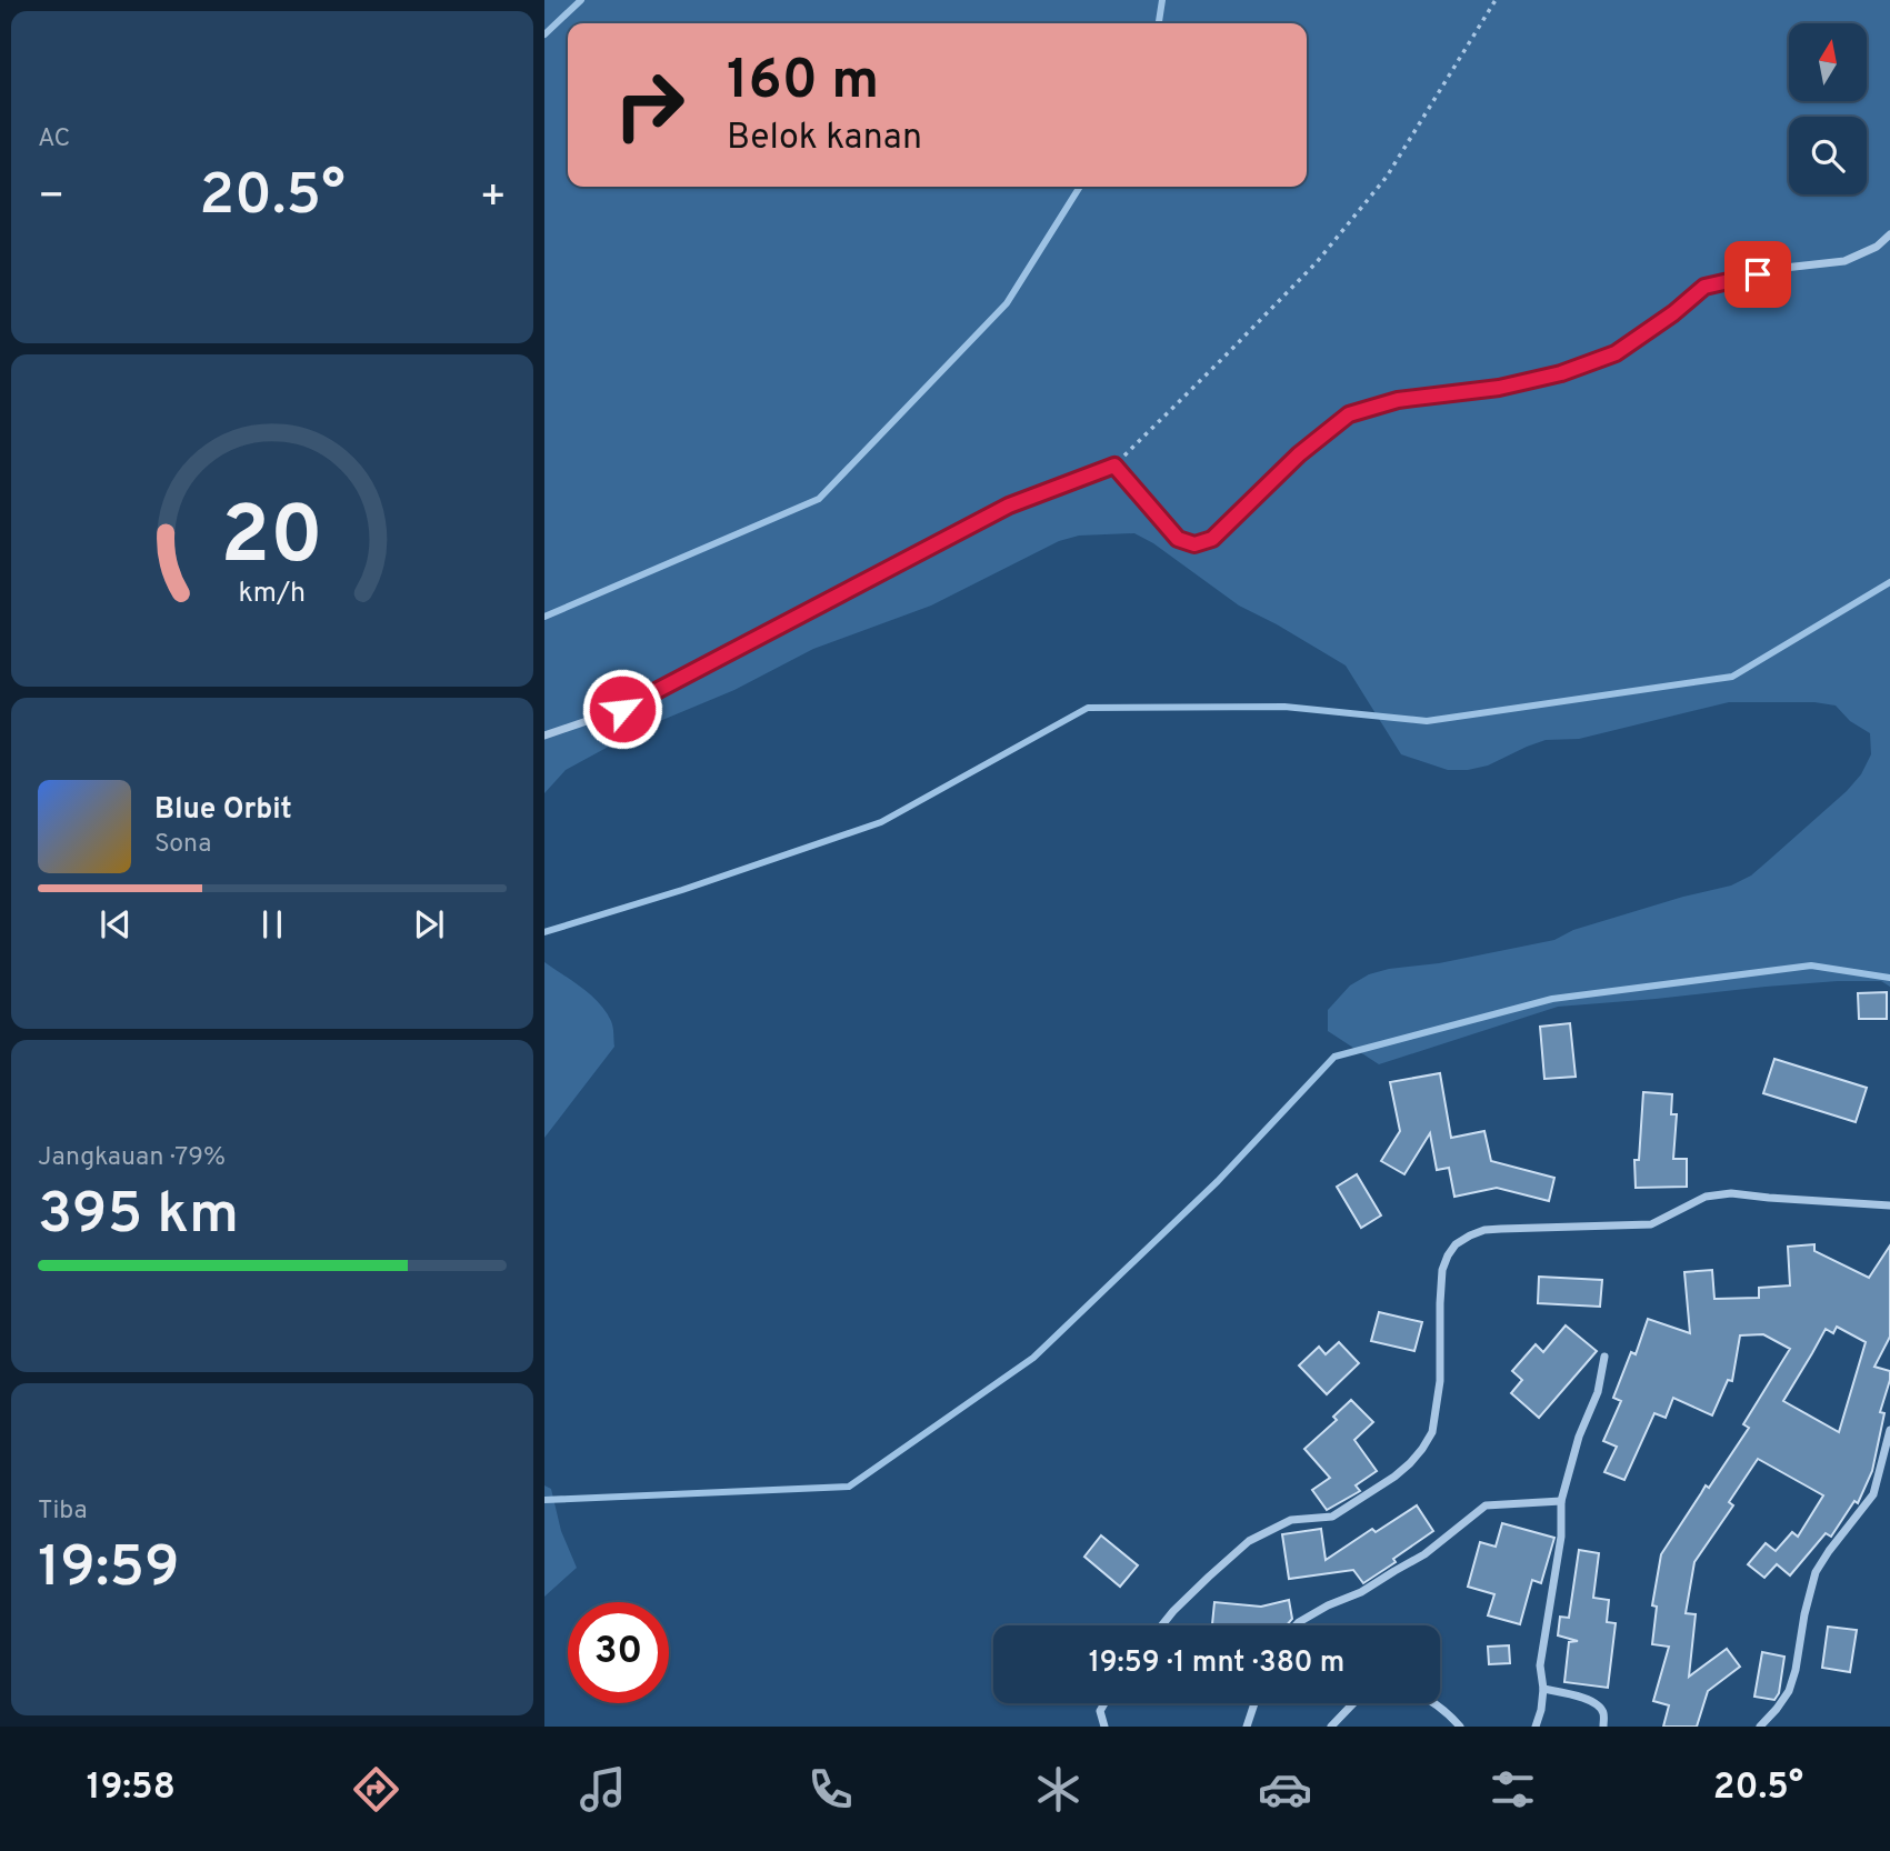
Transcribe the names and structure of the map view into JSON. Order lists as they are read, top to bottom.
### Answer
{
  "north": "top",
  "page": {
    "tile": [
      "AC",
      ["Jangkauan · 79%", "395 km"],
      ["Tiba", "19:59"]
    ],
    "turn": ["160 m", "Belok kanan"],
    "heat": ["−", "20.5°", "+"],
    "song": ["Blue Orbit", "Sona"],
    "limit": "30",
    "trip": "19:59 · 1 mnt · 380 m",
    "tabs": ["19:58", "20.5°"],
    "gauge": ["20", "km/h"]
  }
}
